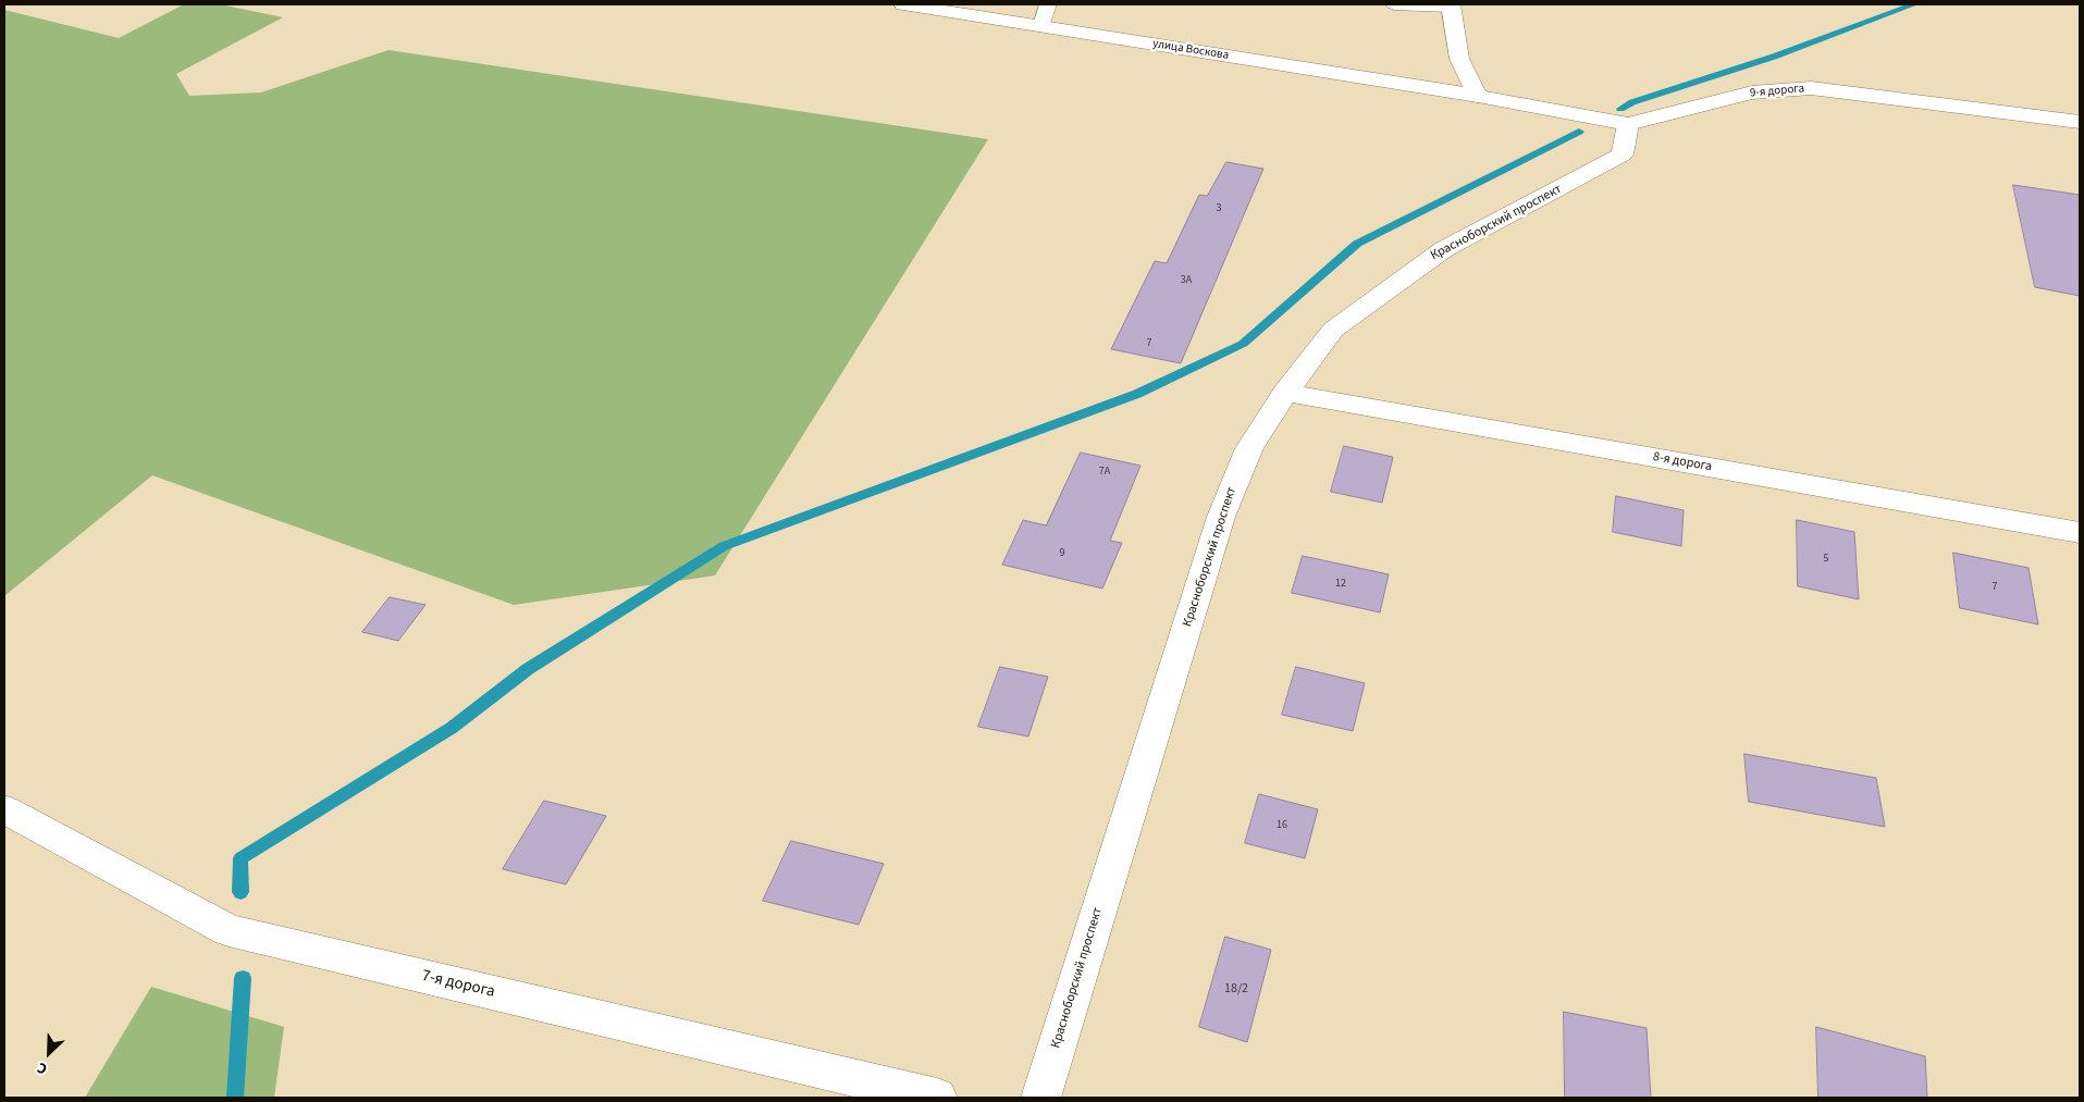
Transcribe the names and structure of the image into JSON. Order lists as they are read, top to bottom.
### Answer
{
  "streets": {
    "street": [
      "улица Воскова",
      "9-я дорога",
      "Красноборский проспект",
      "8-я дорога",
      "7-я дорога"
    ]
  },
  "crossings": [
    ["улица Воскова", "9-я дорога"],
    ["9-я дорога", "Красноборский проспект"],
    ["Красноборский проспект", "8-я дорога"]
  ],
  "house_numbers": [
    "3",
    "3А",
    "7",
    "7А",
    "9",
    "5",
    "12",
    "7",
    "16",
    "18/2"
  ],
  "north": "bottom left"
}
